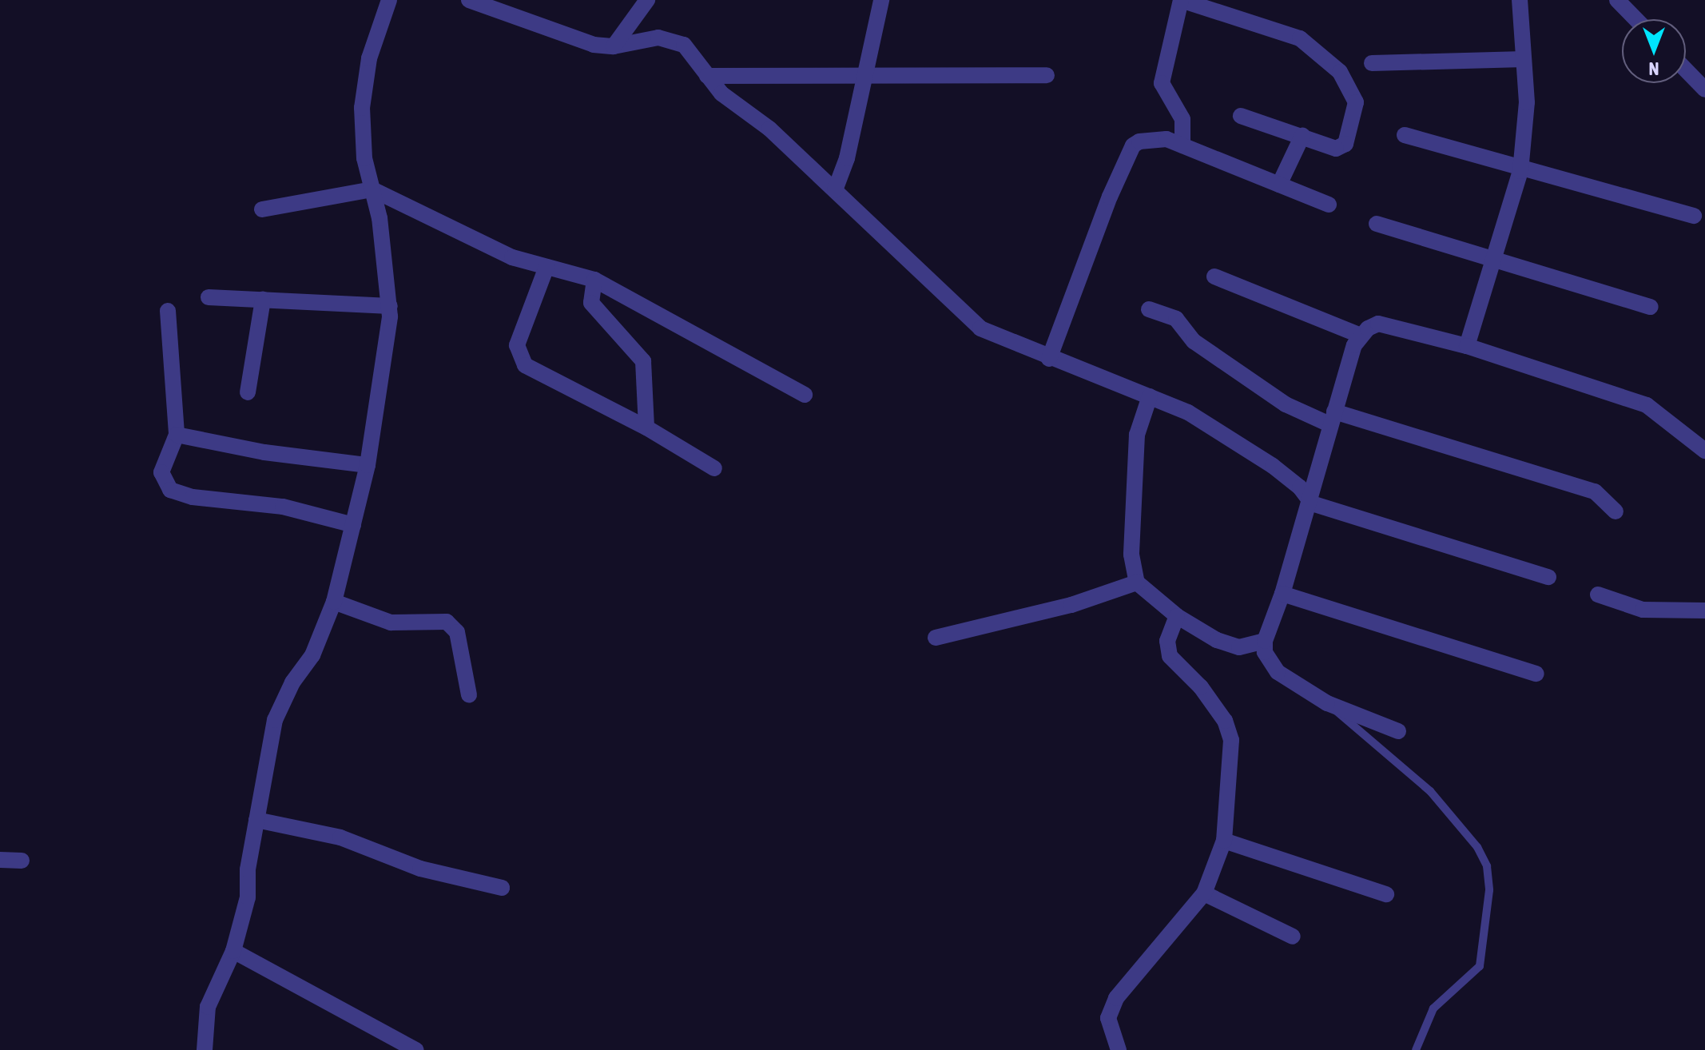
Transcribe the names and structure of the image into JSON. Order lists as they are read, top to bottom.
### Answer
{
  "north": "bottom"
}
